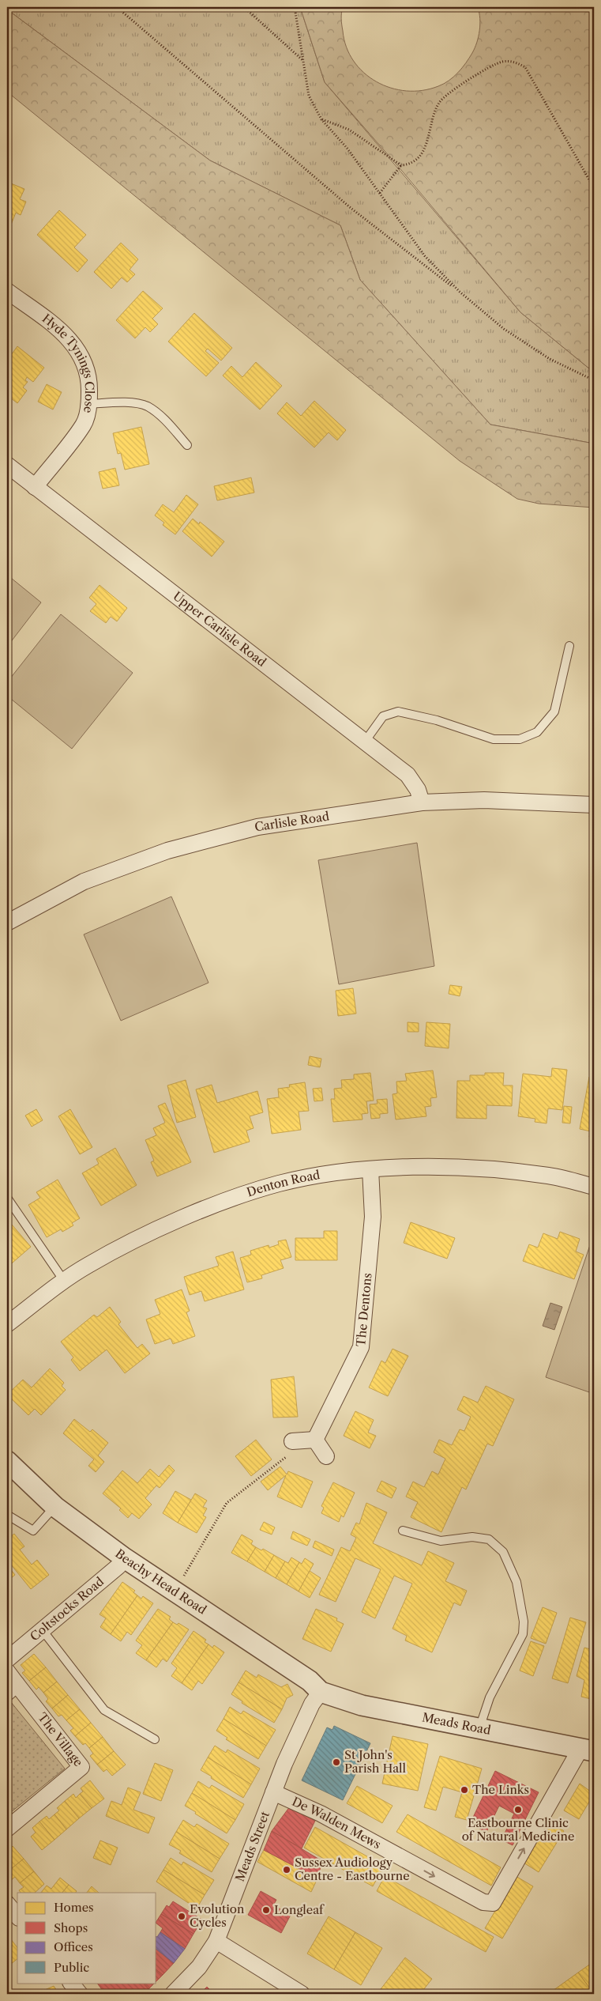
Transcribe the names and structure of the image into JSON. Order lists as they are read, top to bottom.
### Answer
{
  "streets": {
    "street": [
      "Hyde Tynings Close",
      "Upper Carlisle Road",
      "Carlisle Road",
      "Denton Road",
      "The Dentons",
      "Beachy Head Road",
      "Coltstocks Road",
      "Meads Road",
      "The Village",
      "De Walden Mews",
      "Meads Street"
    ]
  },
  "crossings": [
    ["Hyde Tynings Close", "Upper Carlisle Road"],
    ["Upper Carlisle Road", "Carlisle Road"],
    ["Denton Road", "The Dentons"],
    ["Beachy Head Road", "Coltstocks Road"],
    ["Beachy Head Road", "Meads Road"],
    ["Beachy Head Road", "Meads Street"],
    ["Meads Road", "De Walden Mews"],
    ["Meads Road", "Meads Street"],
    ["De Walden Mews", "Meads Street"]
  ],
  "places": [
    "St John's Parish Hall",
    "The Links",
    "Eastbourne Clinic of Natural Medicine",
    "Sussex Audiology Centre - Eastbourne",
    "Longleaf",
    "Evolution Cycles"
  ],
  "legend": [
    "Homes",
    "Shops",
    "Offices",
    "Public"
  ]
}
